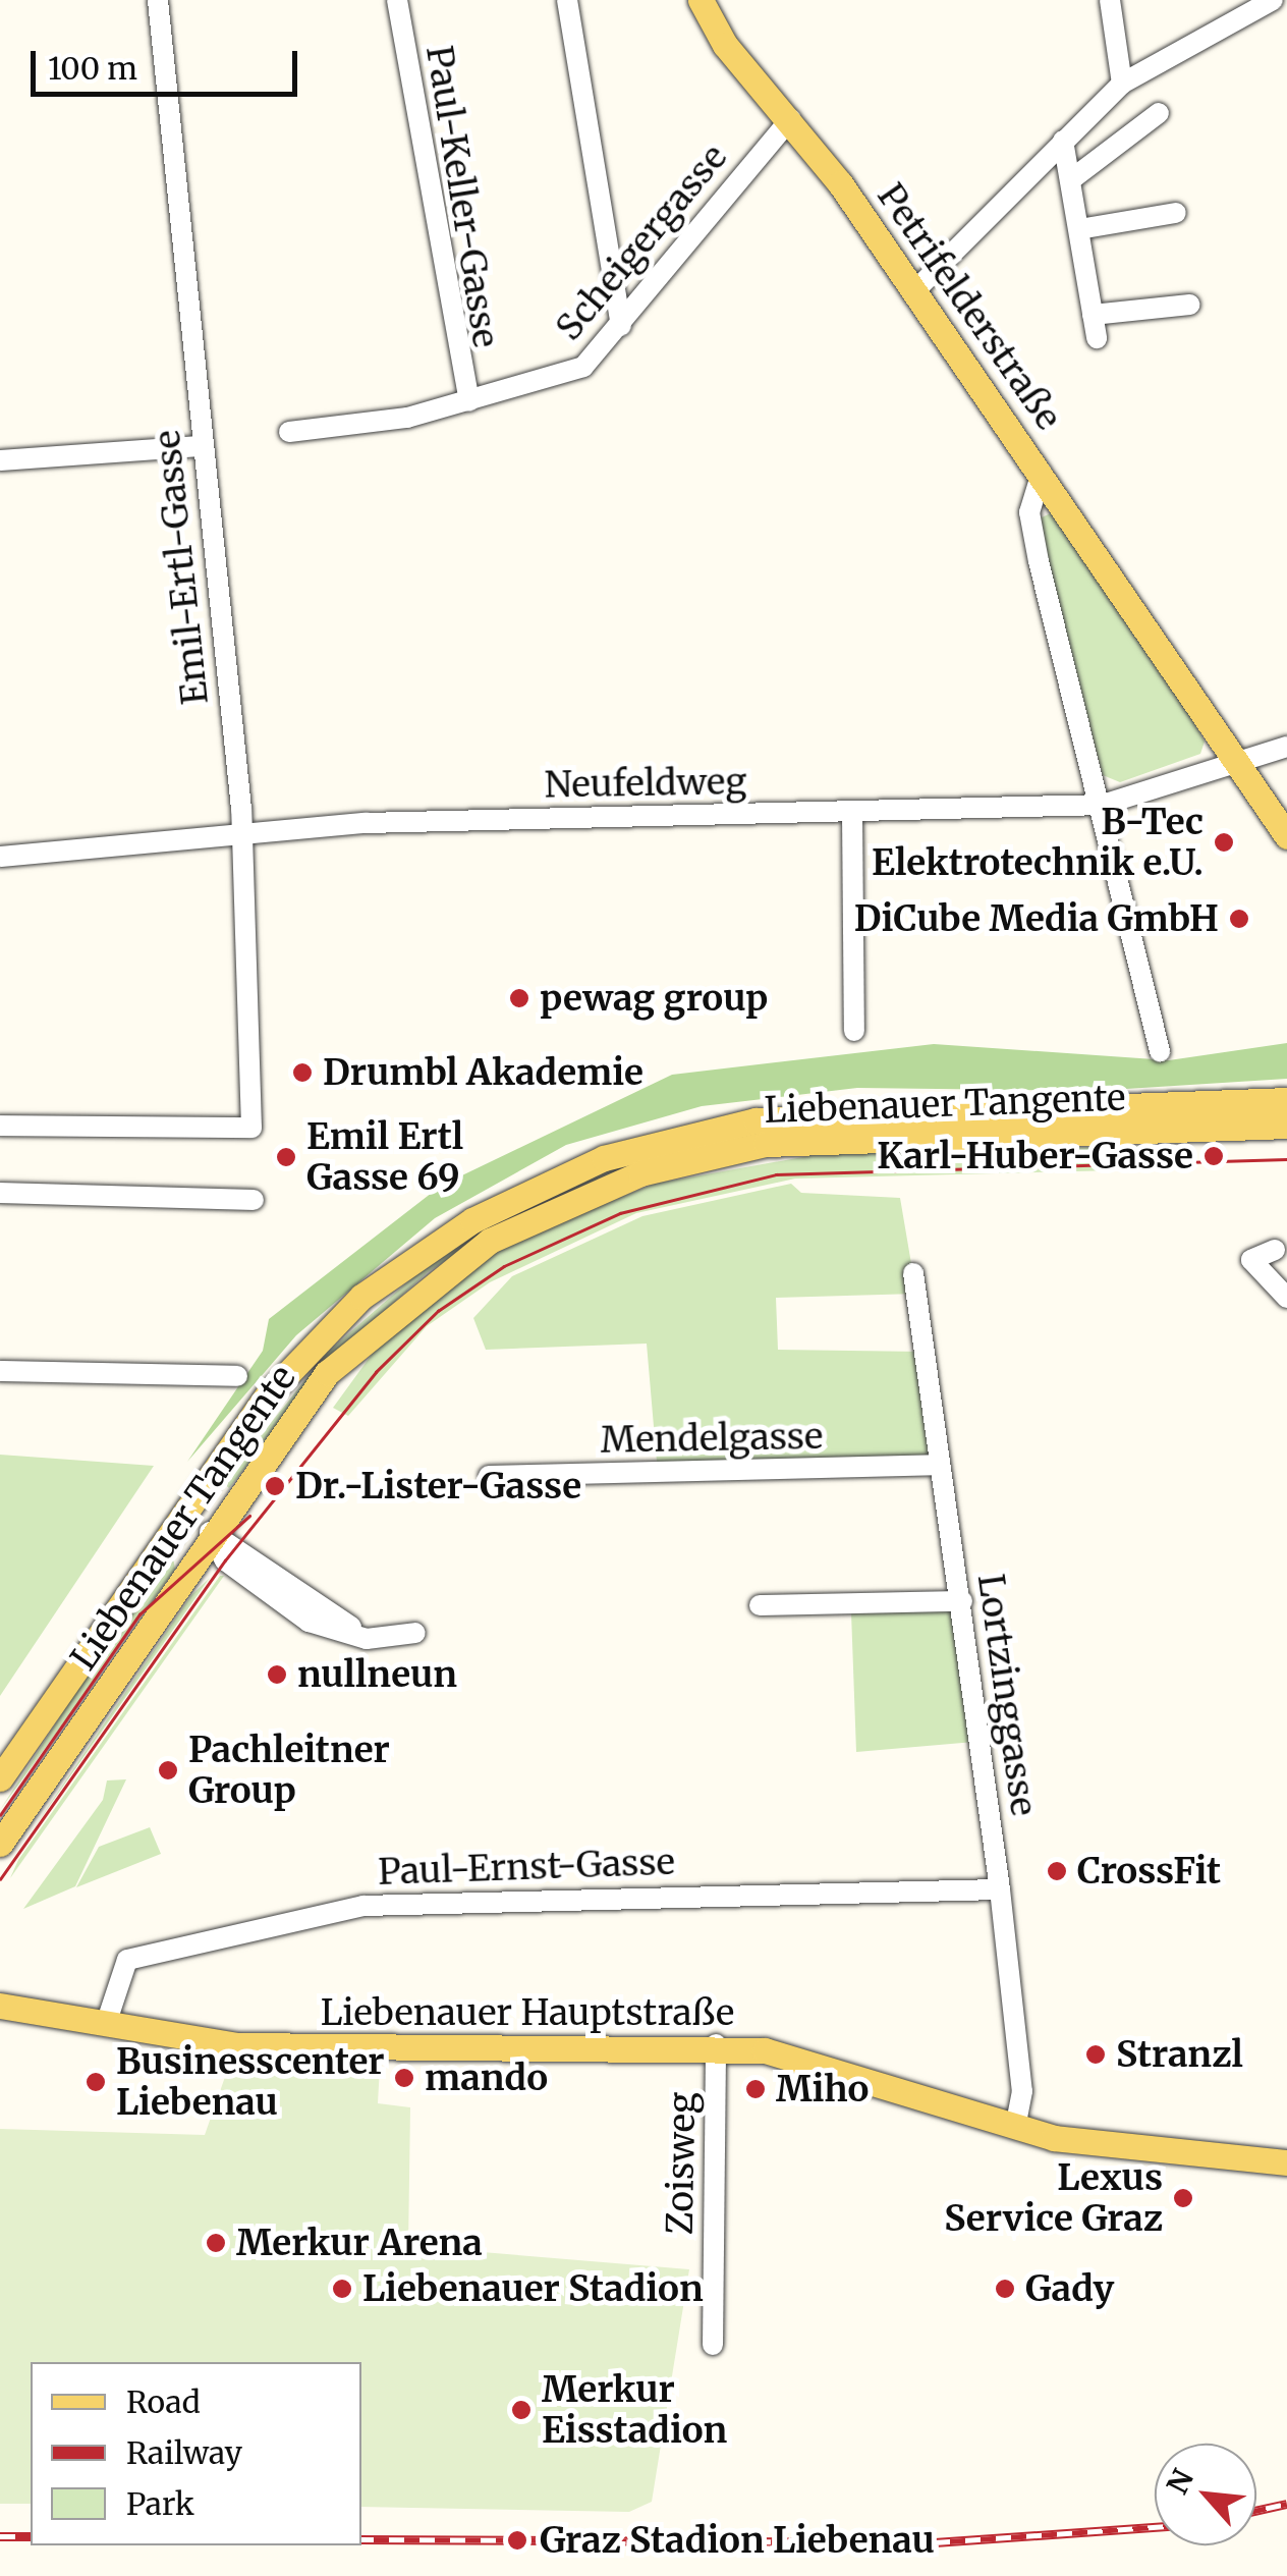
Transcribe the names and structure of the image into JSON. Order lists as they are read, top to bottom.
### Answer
{
  "streets": {
    "main road": ["Petrifelderstraße", "Liebenauer Tangente", "Liebenauer Hauptstraße"],
    "street": [
      "Paul-Keller-Gasse",
      "Scheigergasse",
      "Emil-Ertl-Gasse",
      "Neufeldweg",
      "Mendelgasse",
      "Lortzinggasse",
      "Paul-Ernst-Gasse",
      "Zoisweg"
    ]
  },
  "crossings": [
    ["Paul-Keller-Gasse", "Scheigergasse"],
    ["Scheigergasse", "Petrifelderstraße"],
    ["Petrifelderstraße", "Neufeldweg"],
    ["Emil-Ertl-Gasse", "Neufeldweg"],
    ["Mendelgasse", "Lortzinggasse"],
    ["Lortzinggasse", "Paul-Ernst-Gasse"],
    ["Lortzinggasse", "Liebenauer Hauptstraße"],
    ["Paul-Ernst-Gasse", "Liebenauer Hauptstraße"],
    ["Liebenauer Hauptstraße", "Zoisweg"]
  ],
  "places": [
    "B-Tec Elektrotechnik e.U.",
    "DiCube Media GmbH",
    "pewag group",
    "Drumbl Akademie",
    "Karl-Huber-Gasse",
    "Emil Ertl Gasse 69",
    "Dr.-Lister-Gasse",
    "nullneun",
    "Pachleitner Group",
    "CrossFit",
    "Stranzl",
    "mando",
    "Businesscenter Liebenau",
    "Miho",
    "Lexus Service Graz",
    "Merkur Arena",
    "Liebenauer Stadion",
    "Gady",
    "Merkur Eisstadion",
    "Graz Stadion Liebenau"
  ],
  "legend": ["Road", "Railway", "Park"],
  "scale_bar": "100 m",
  "north": "top left"
}
